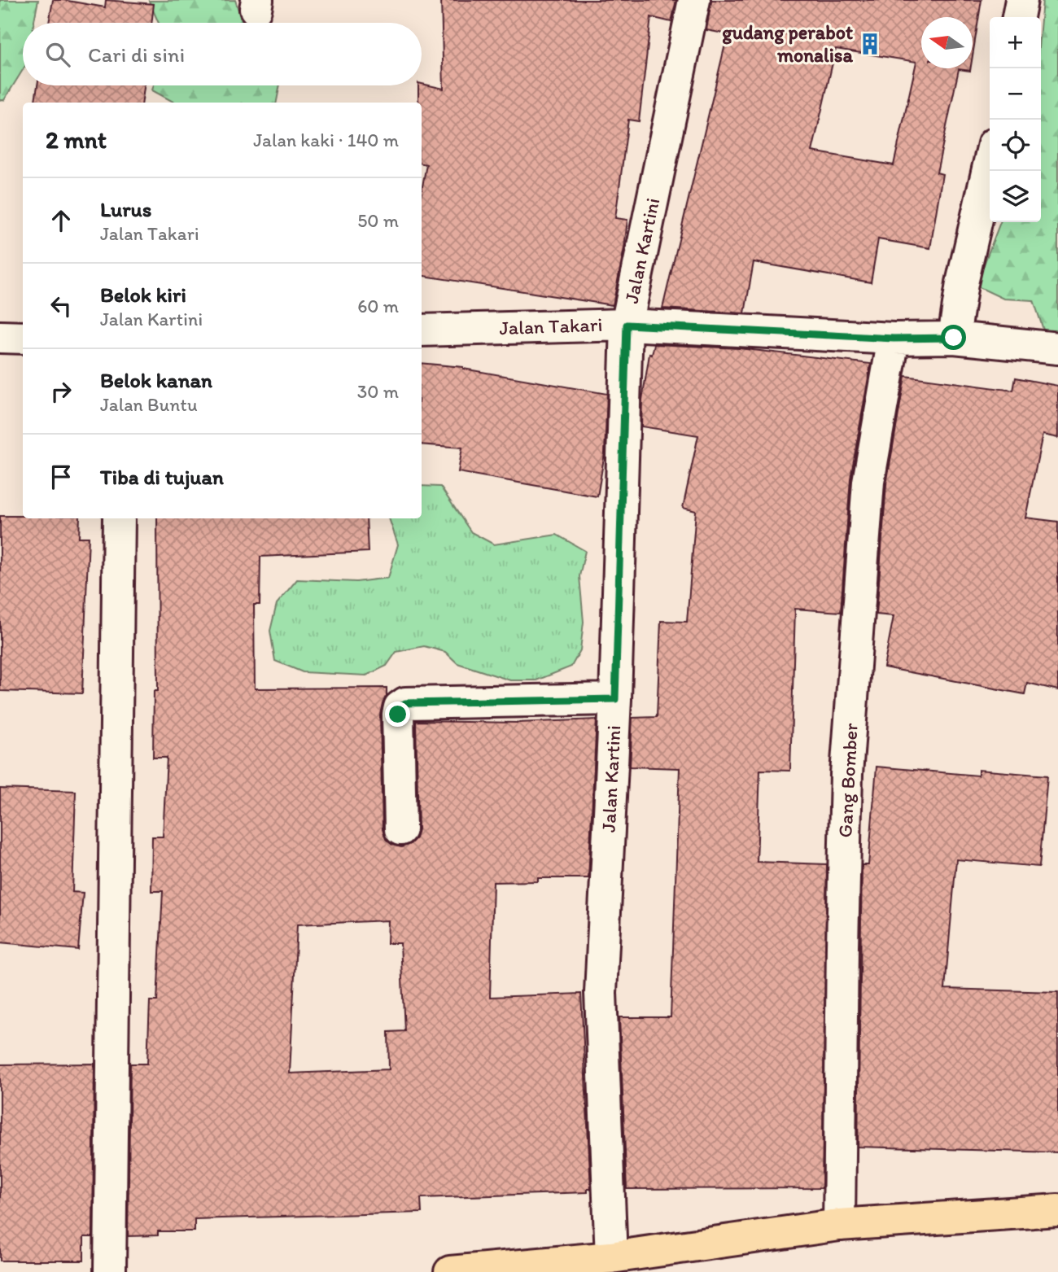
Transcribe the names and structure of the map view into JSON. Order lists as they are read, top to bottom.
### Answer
{
  "streets": {
    "street": ["Jalan Kartini", "Jalan Takari", "Gang Bomber"]
  },
  "crossings": [
    ["Jalan Kartini", "Jalan Takari"],
    ["Jalan Takari", "Gang Bomber"]
  ],
  "places": {
    "building": ["gudang perabot monalisa"]
  },
  "north": "left",
  "page": {
    "map_buttons": ["+", "−"],
    "search": "Cari di sini",
    "heading": ["2 mnt", "Jalan kaki · 140 m"],
    "list": [
      ["Lurus", "Jalan Takari", "50 m"],
      ["Belok kiri", "Jalan Kartini", "60 m"],
      ["Belok kanan", "Jalan Buntu", "30 m"],
      "Tiba di tujuan"
    ]
  }
}
